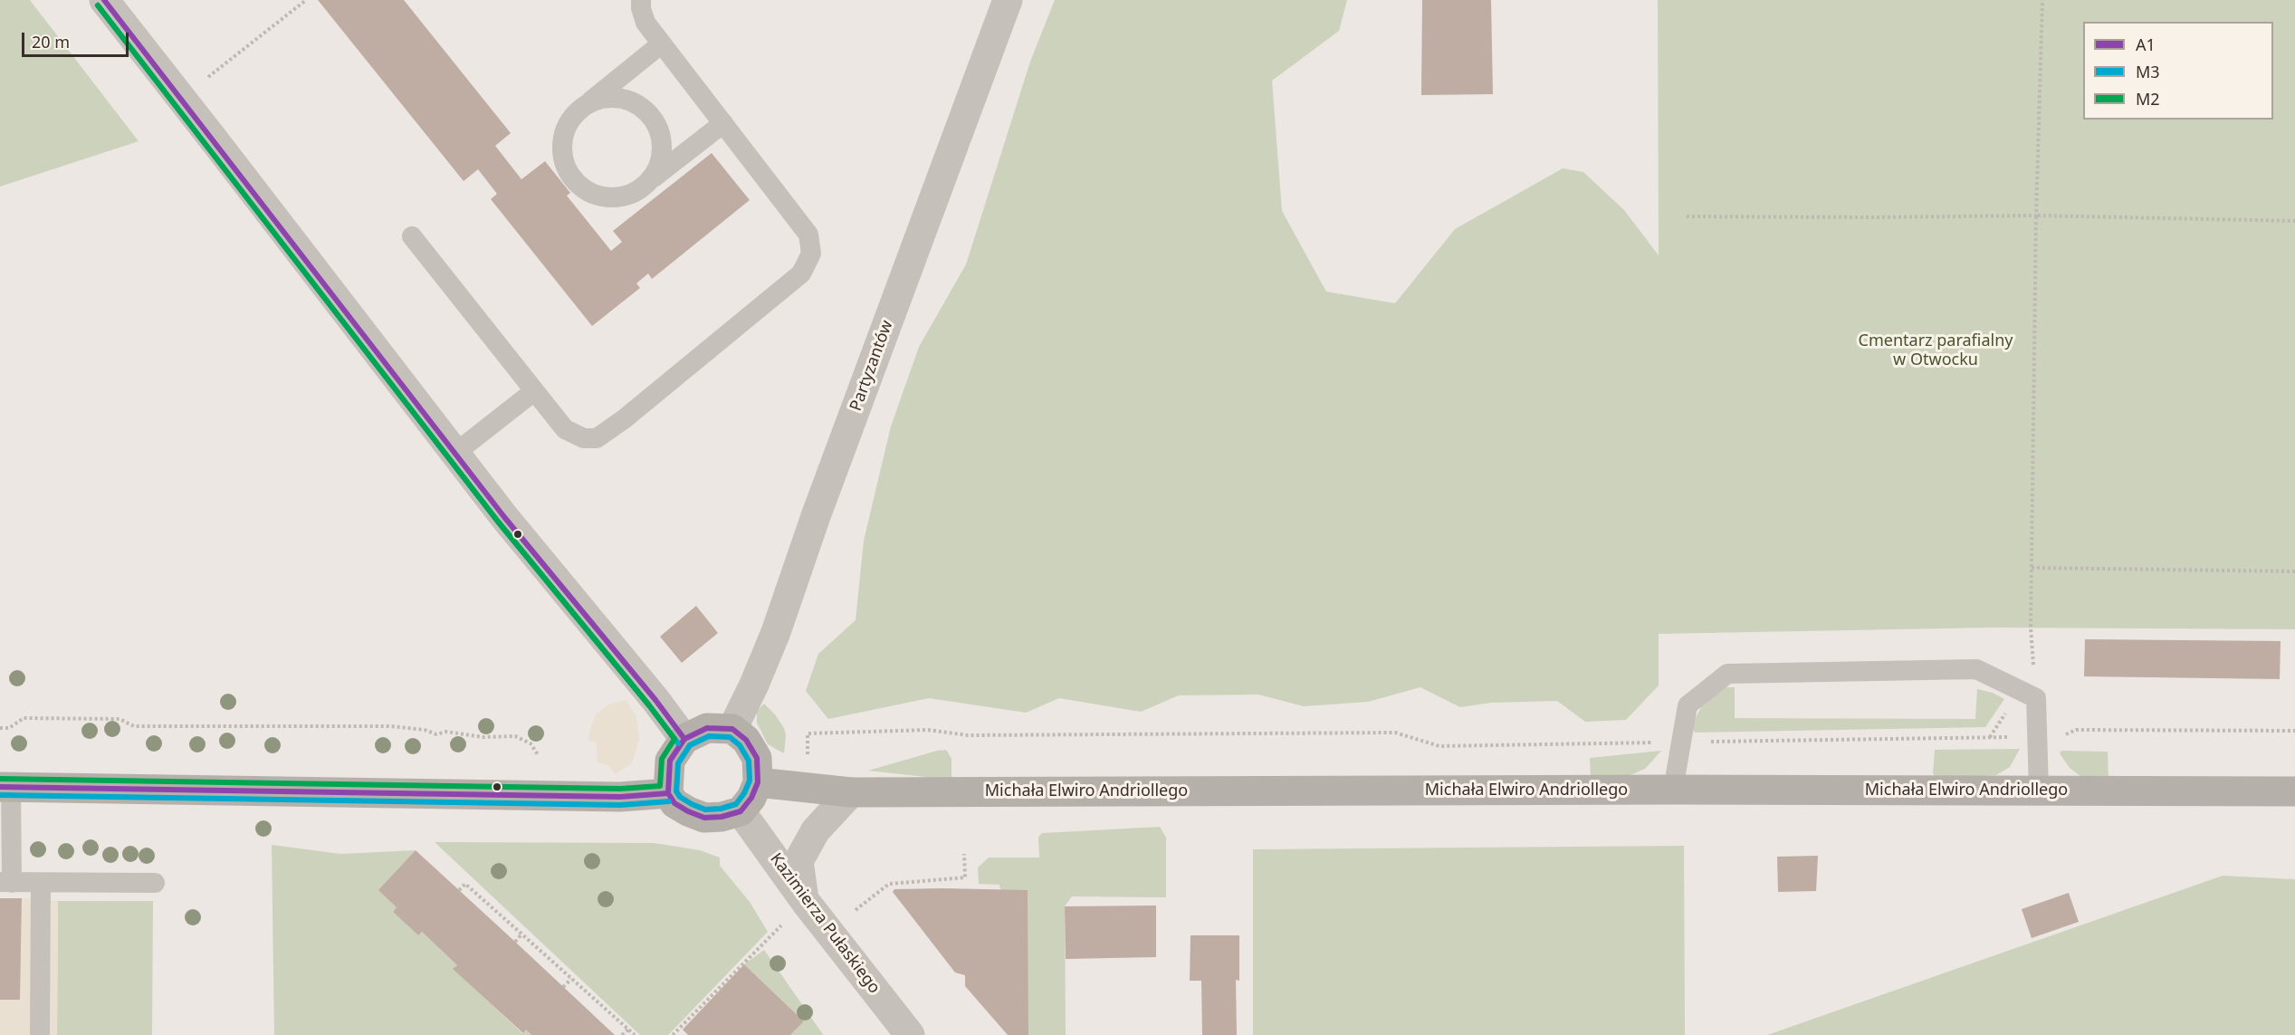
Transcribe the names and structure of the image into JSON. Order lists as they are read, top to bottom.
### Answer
{
  "streets": {
    "street": ["Partyzantów", "Michała Elwiro Andriollego", "Kazimierza Pułaskiego"]
  },
  "crossings": [
    ["Partyzantów", "Michała Elwiro Andriollego"],
    ["Partyzantów", "Kazimierza Pułaskiego"],
    ["Michała Elwiro Andriollego", "Kazimierza Pułaskiego"]
  ],
  "parks": ["Cmentarz parafialny w Otwocku"],
  "lines": ["transit line A1", "transit line M3", "transit line M2"],
  "legend": ["A1", "M3", "M2"],
  "scale_bar": "20 m"
}
